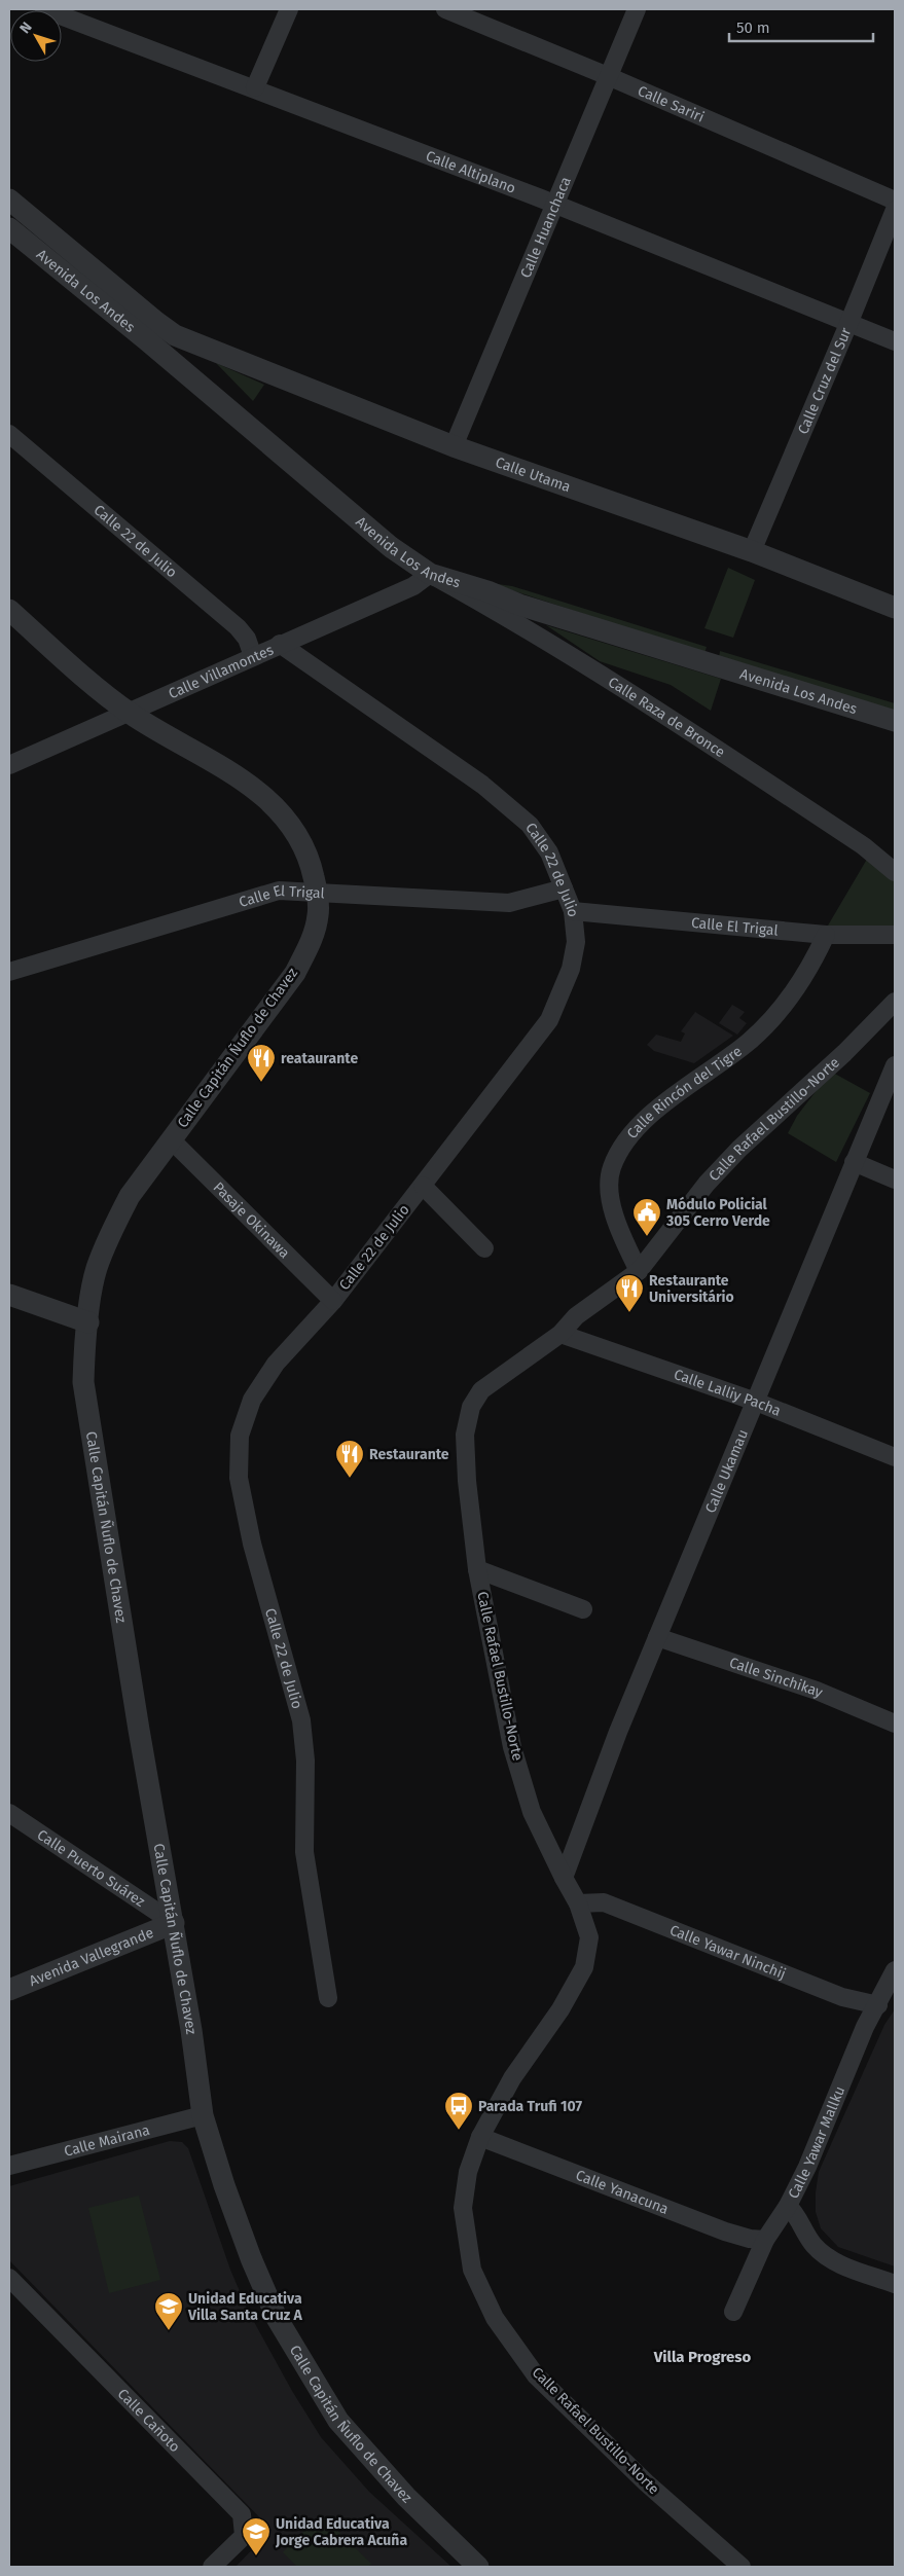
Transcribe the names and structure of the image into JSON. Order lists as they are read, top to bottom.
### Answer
{
  "streets": {
    "street": [
      "Calle Sariri",
      "Calle Altiplano",
      "Calle Huanchaca",
      "Avenida Los Andes",
      "Calle Cruz del Sur",
      "Calle Utama",
      "Calle 22 de Julio",
      "Calle Villamontes",
      "Calle Raza de Bronce",
      "Calle El Trigal",
      "Calle Capitán Ñuflo de Chavez",
      "Calle Rincón del Tigre",
      "Calle Rafael Bustillo-Norte",
      "Pasaje Okinawa",
      "Calle Lalliy Pacha",
      "Calle Ukamau",
      "Calle Sinchikay",
      "Calle Puerto Suárez",
      "Calle Yawar Ninchij",
      "Avenida Vallegrande",
      "Calle Mairana",
      "Calle Yawar Mallku",
      "Calle Yanacuna",
      "Calle Cañoto"
    ]
  },
  "crossings": [
    ["Calle Sariri", "Calle Huanchaca"],
    ["Calle Altiplano", "Calle Huanchaca"],
    ["Calle Altiplano", "Calle Cruz del Sur"],
    ["Calle Huanchaca", "Calle Utama"],
    ["Avenida Los Andes", "Calle Utama"],
    ["Avenida Los Andes", "Calle Villamontes"],
    ["Avenida Los Andes", "Calle Raza de Bronce"],
    ["Calle Cruz del Sur", "Calle Utama"],
    ["Calle 22 de Julio", "Calle Villamontes"],
    ["Calle 22 de Julio", "Calle El Trigal"],
    ["Calle 22 de Julio", "Pasaje Okinawa"],
    ["Calle Villamontes", "Calle Raza de Bronce"],
    ["Calle Villamontes", "Calle Capitán Ñuflo de Chavez"],
    ["Calle El Trigal", "Calle Capitán Ñuflo de Chavez"],
    ["Calle El Trigal", "Calle Rincón del Tigre"],
    ["Calle Capitán Ñuflo de Chavez", "Pasaje Okinawa"],
    ["Calle Capitán Ñuflo de Chavez", "Calle Puerto Suárez"],
    ["Calle Capitán Ñuflo de Chavez", "Avenida Vallegrande"],
    ["Calle Capitán Ñuflo de Chavez", "Calle Mairana"],
    ["Calle Rincón del Tigre", "Calle Rafael Bustillo-Norte"],
    ["Calle Rafael Bustillo-Norte", "Calle Lalliy Pacha"],
    ["Calle Rafael Bustillo-Norte", "Calle Ukamau"],
    ["Calle Rafael Bustillo-Norte", "Calle Yawar Ninchij"],
    ["Calle Rafael Bustillo-Norte", "Calle Yanacuna"],
    ["Calle Lalliy Pacha", "Calle Ukamau"],
    ["Calle Ukamau", "Calle Sinchikay"],
    ["Calle Puerto Suárez", "Avenida Vallegrande"],
    ["Calle Yawar Ninchij", "Calle Yawar Mallku"],
    ["Calle Yawar Mallku", "Calle Yanacuna"]
  ],
  "districts": ["Villa Progreso"],
  "places": {
    "restaurant": ["reataurante", "Restaurante Universitário", "Restaurante"],
    "public building": ["Módulo Policial 305 Cerro Verde"],
    "bus stop": ["Parada Trufi 107"],
    "school or university": ["Unidad Educativa Villa Santa Cruz A", "Unidad Educativa Jorge Cabrera Acuña"]
  },
  "scale_bar": "50 m",
  "north": "top left"
}
